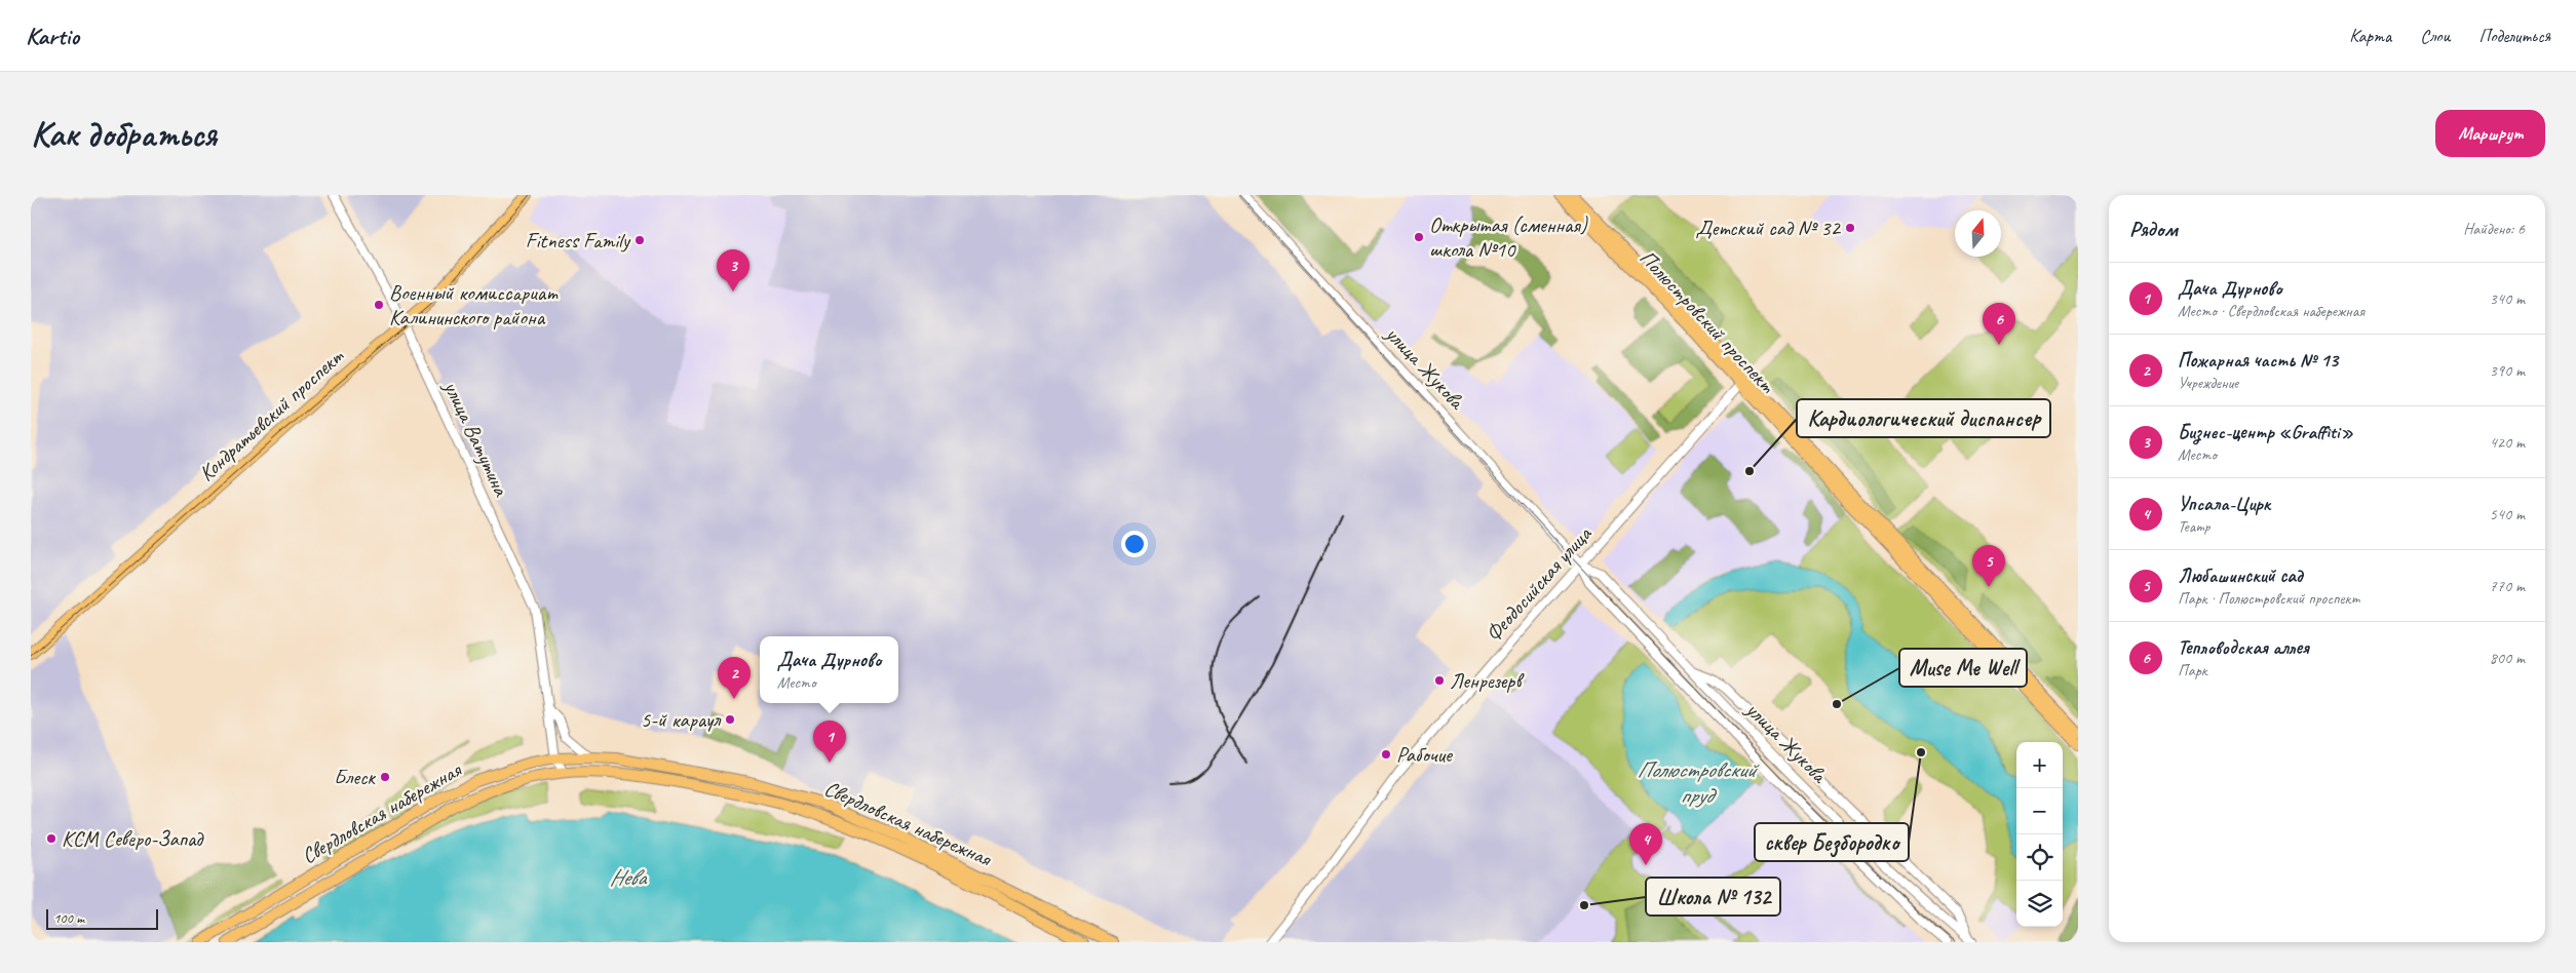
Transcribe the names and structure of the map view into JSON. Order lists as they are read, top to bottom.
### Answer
{
  "streets": {
    "main road": ["Полюстровский проспект", "Кондратьевский проспект", "Свердловская набережная"],
    "street": ["улица Жукова", "улица Ватутина", "Феодосийская улица"]
  },
  "crossings": [
    ["Полюстровский проспект", "Феодосийская улица"],
    ["улица Жукова", "Феодосийская улица"],
    ["Кондратьевский проспект", "улица Ватутина"],
    ["улица Ватутина", "Свердловская набережная"]
  ],
  "water": ["Полюстровский пруд", "Нева"],
  "places": [
    "Детский сад № 32",
    "Открытая (сменная) школа №10",
    "Fitness Family",
    "Военный комиссариат Калининского района",
    "Кардиологический диспансер",
    "Ленрезерв",
    "Muse Me Well",
    "5-й караул",
    "сквер Безбородко",
    "Рабочие",
    "Блеск",
    "КСМ Северо-Запад",
    "Школа № 132"
  ],
  "scale_bar": "100 m",
  "north": "top",
  "page": {
    "header": "Kartio",
    "nav": ["Карта", "Слои", "Поделиться"],
    "buttons": "Маршрут",
    "title": "Как добраться",
    "heading": ["Рядом", "Найдено: 6"],
    "pins": [
      "3",
      "6",
      "5",
      "2",
      "1",
      "4"
    ],
    "list": [
      {
        "mark": "1",
        "name": "Дача Дурново",
        "note": "Место · Свердловская набережная",
        "value": "340 m"
      },
      {
        "mark": "2",
        "name": "Пожарная часть № 13",
        "note": "Учреждение",
        "value": "390 m"
      },
      {
        "mark": "3",
        "name": "Бизнес-центр «Graffiti»",
        "note": "Место",
        "value": "420 m"
      },
      {
        "mark": "4",
        "name": "Упсала-Цирк",
        "note": "Театр",
        "value": "540 m"
      },
      {
        "mark": "5",
        "name": "Любашинский сад",
        "note": "Парк · Полюстровский проспект",
        "value": "770 m"
      },
      {
        "mark": "6",
        "name": "Тепловодская аллея",
        "note": "Парк",
        "value": "800 m"
      }
    ],
    "popup": ["Дача Дурново", "Место"],
    "map_buttons": ["+", "−"],
    "scale": "100 m"
  }
}
